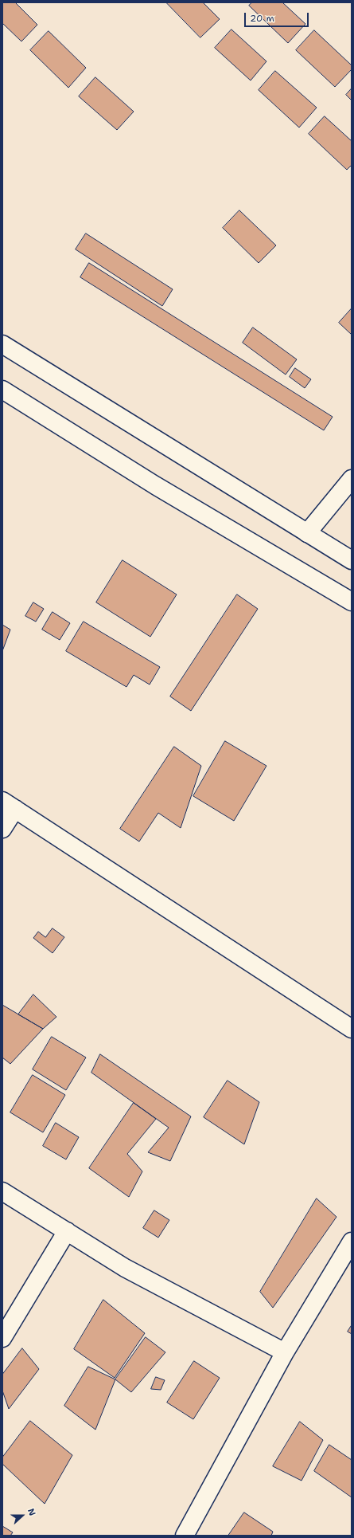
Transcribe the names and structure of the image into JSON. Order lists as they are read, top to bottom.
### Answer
{
  "scale_bar": "20 m",
  "north": "right"
}
